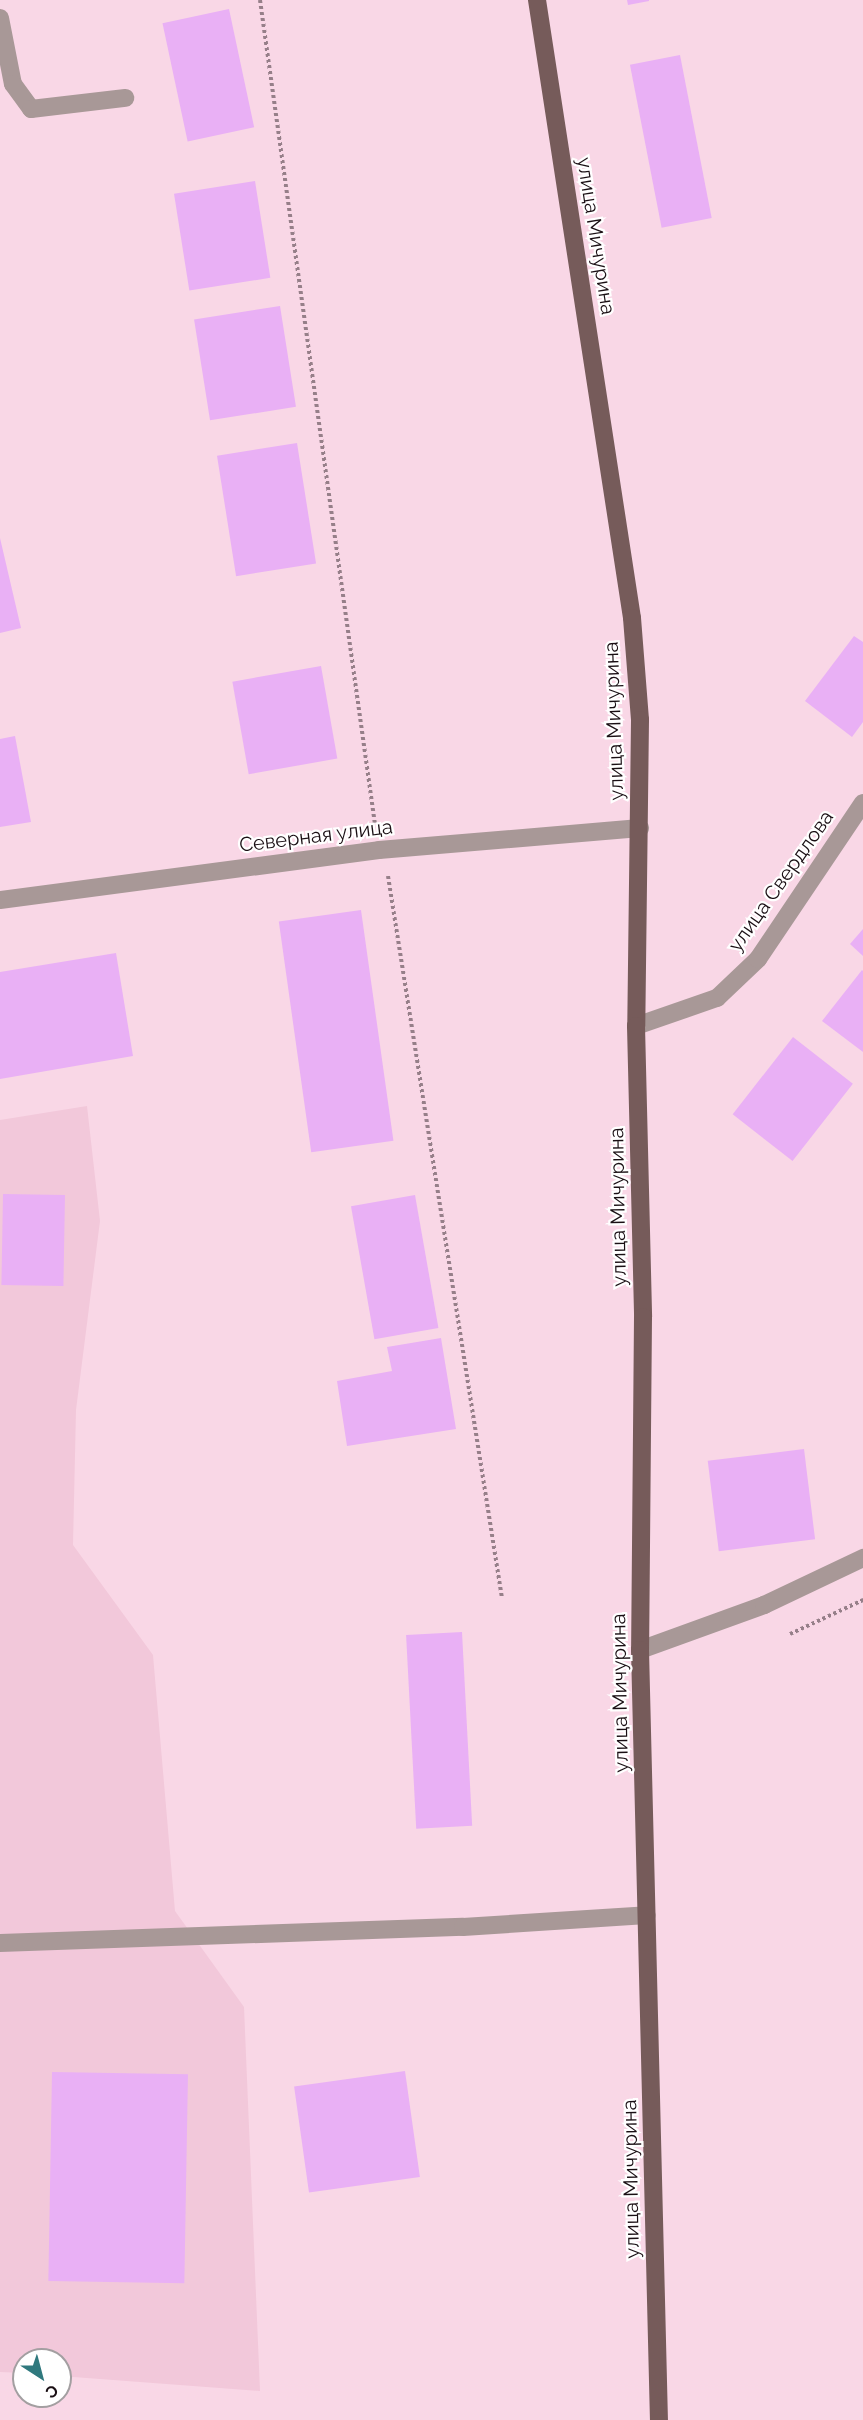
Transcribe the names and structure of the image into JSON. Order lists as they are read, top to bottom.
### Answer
{
  "streets": {
    "main road": ["улица Мичурина"],
    "street": ["Северная улица", "улица Свердлова"]
  },
  "crossings": [
    ["улица Мичурина", "Северная улица"],
    ["улица Мичурина", "улица Свердлова"]
  ],
  "north": "bottom right"
}
